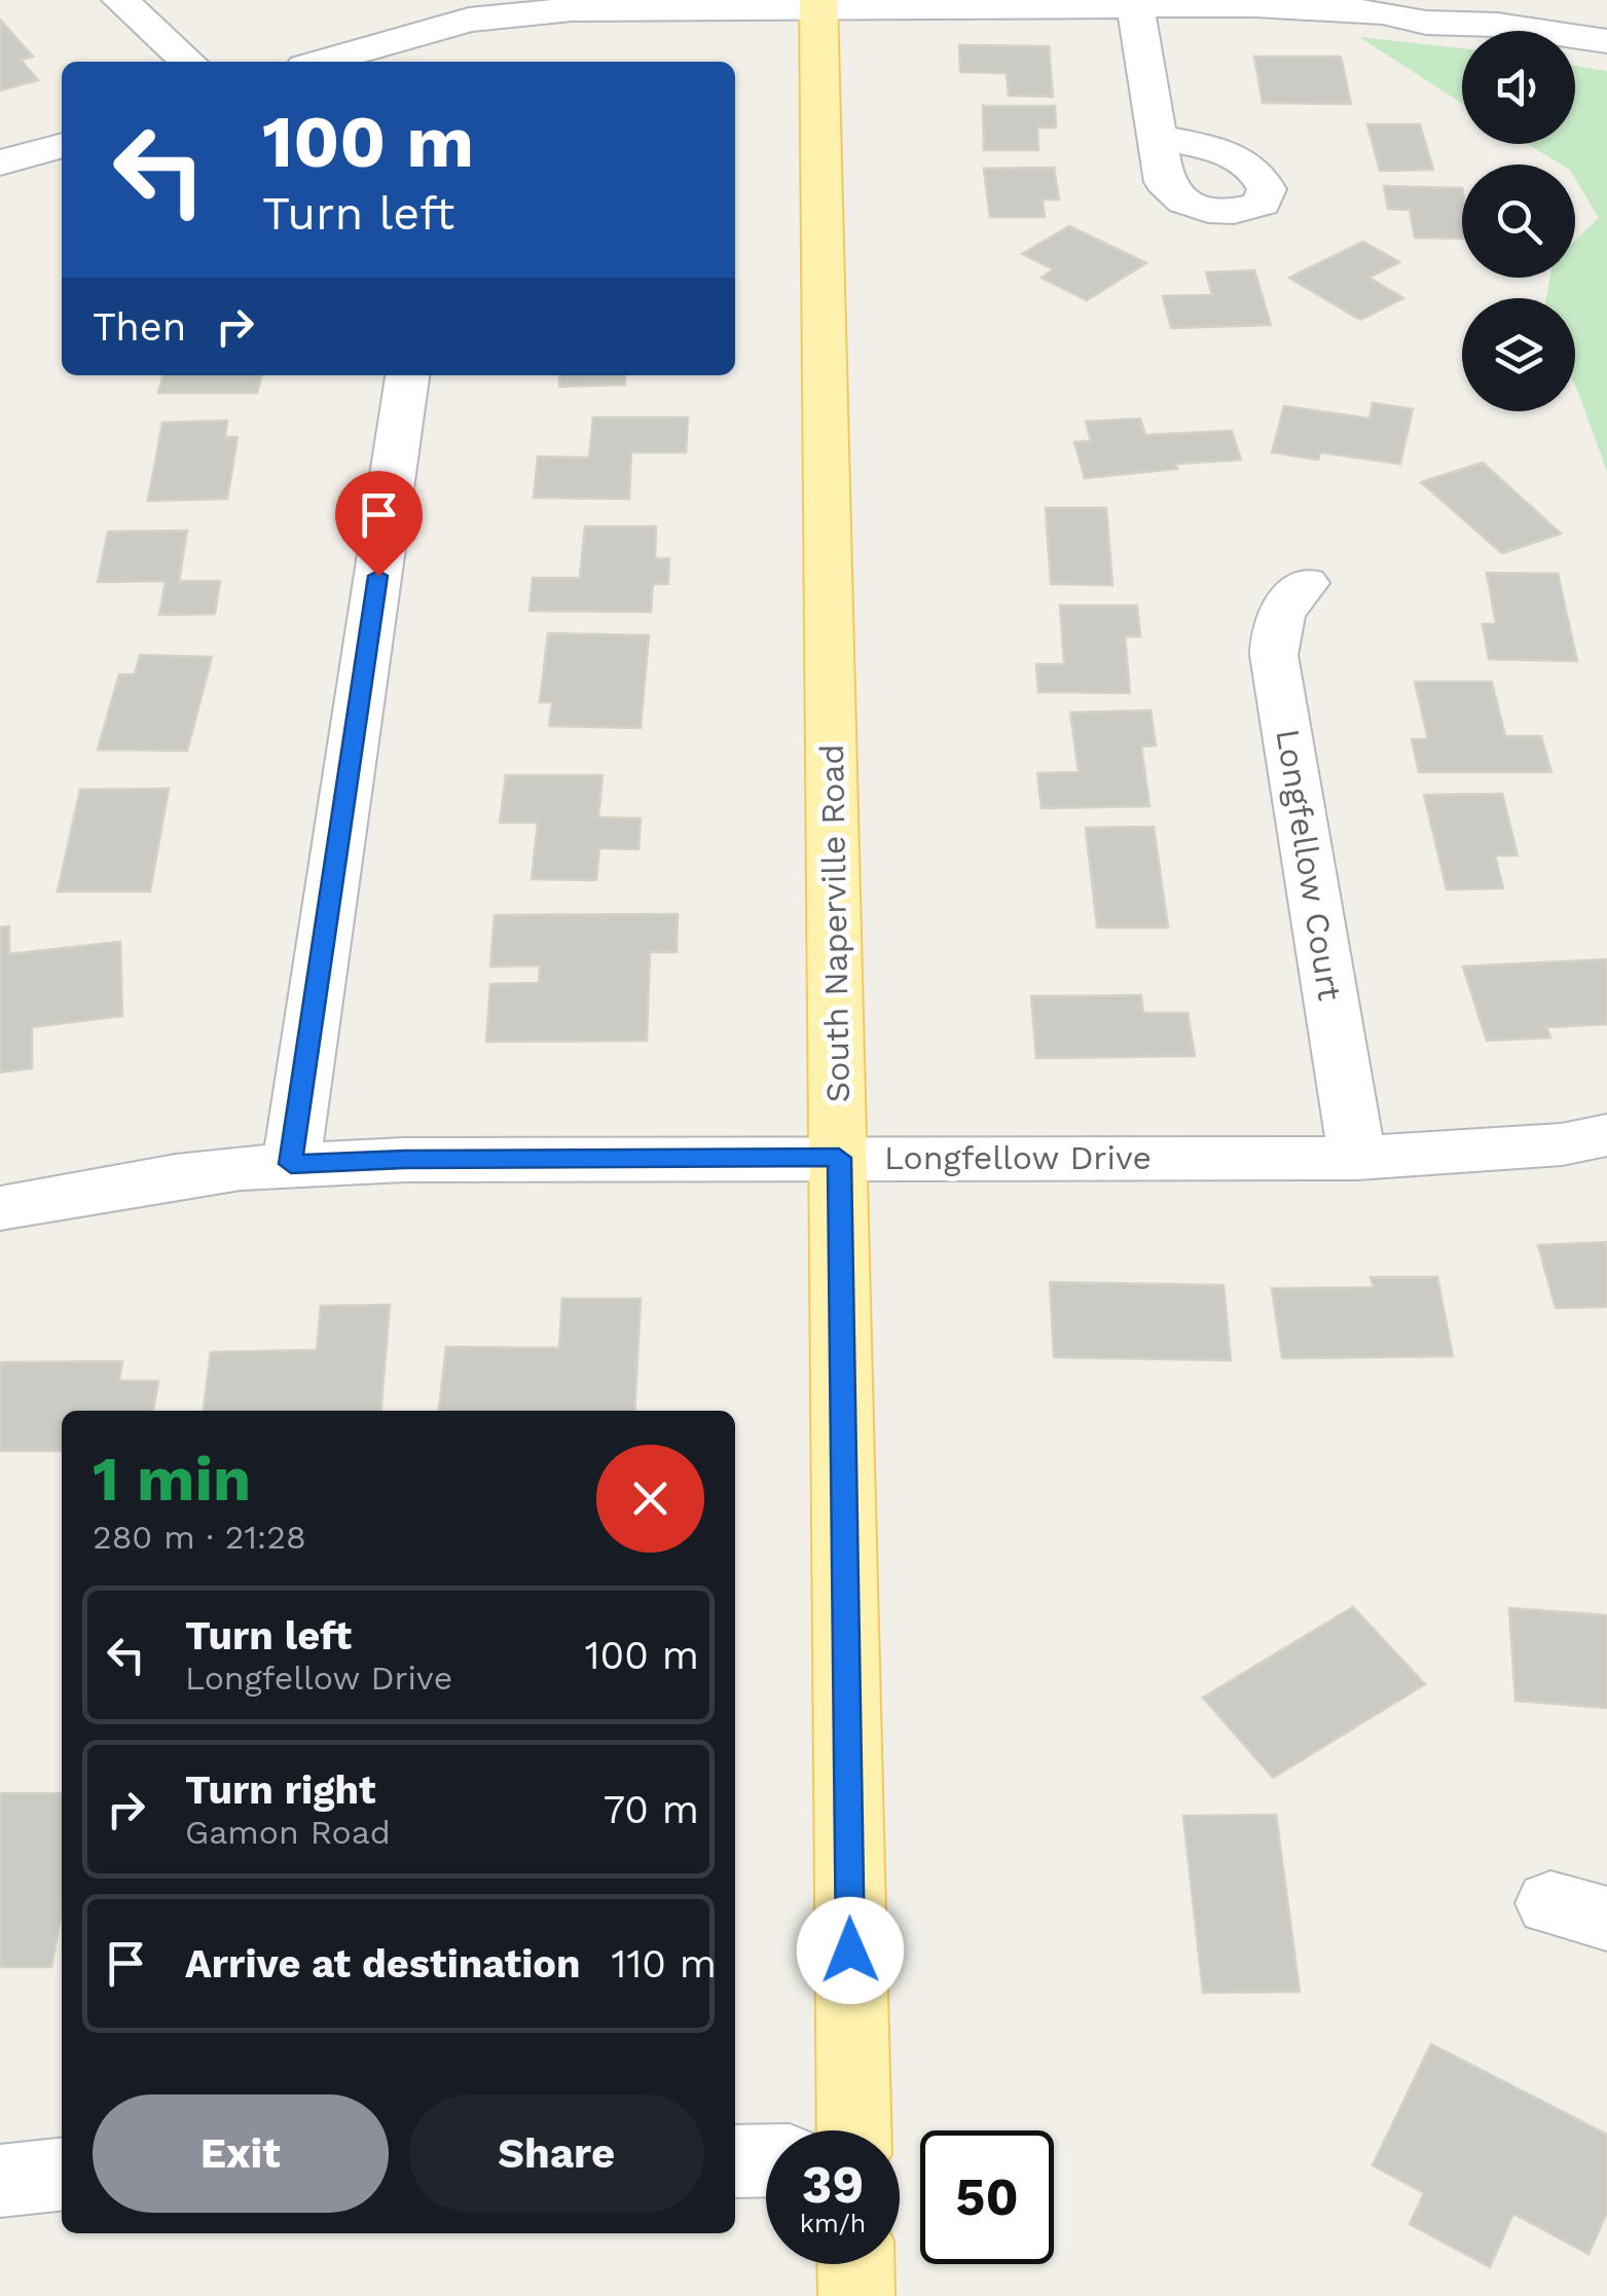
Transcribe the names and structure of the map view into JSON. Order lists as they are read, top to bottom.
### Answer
{
  "streets": {
    "main road": ["South Naperville Road"],
    "street": ["Longfellow Court", "Longfellow Drive"]
  },
  "crossings": [
    ["Longfellow Court", "Longfellow Drive"],
    ["South Naperville Road", "Longfellow Drive"]
  ],
  "page": {
    "turn": ["100 m", "Turn left"],
    "then": "Then",
    "heading": ["1 min", "280 m · 21:28"],
    "list": [
      {
        "name": "Turn left",
        "note": "Longfellow Drive",
        "value": "100 m"
      },
      {
        "name": "Turn right",
        "note": "Gamon Road",
        "value": "70 m"
      },
      {
        "name": "Arrive at destination",
        "value": "110 m"
      }
    ],
    "buttons": ["Exit", "Share"],
    "speed": "39 km/h",
    "limit": "50"
  }
}
